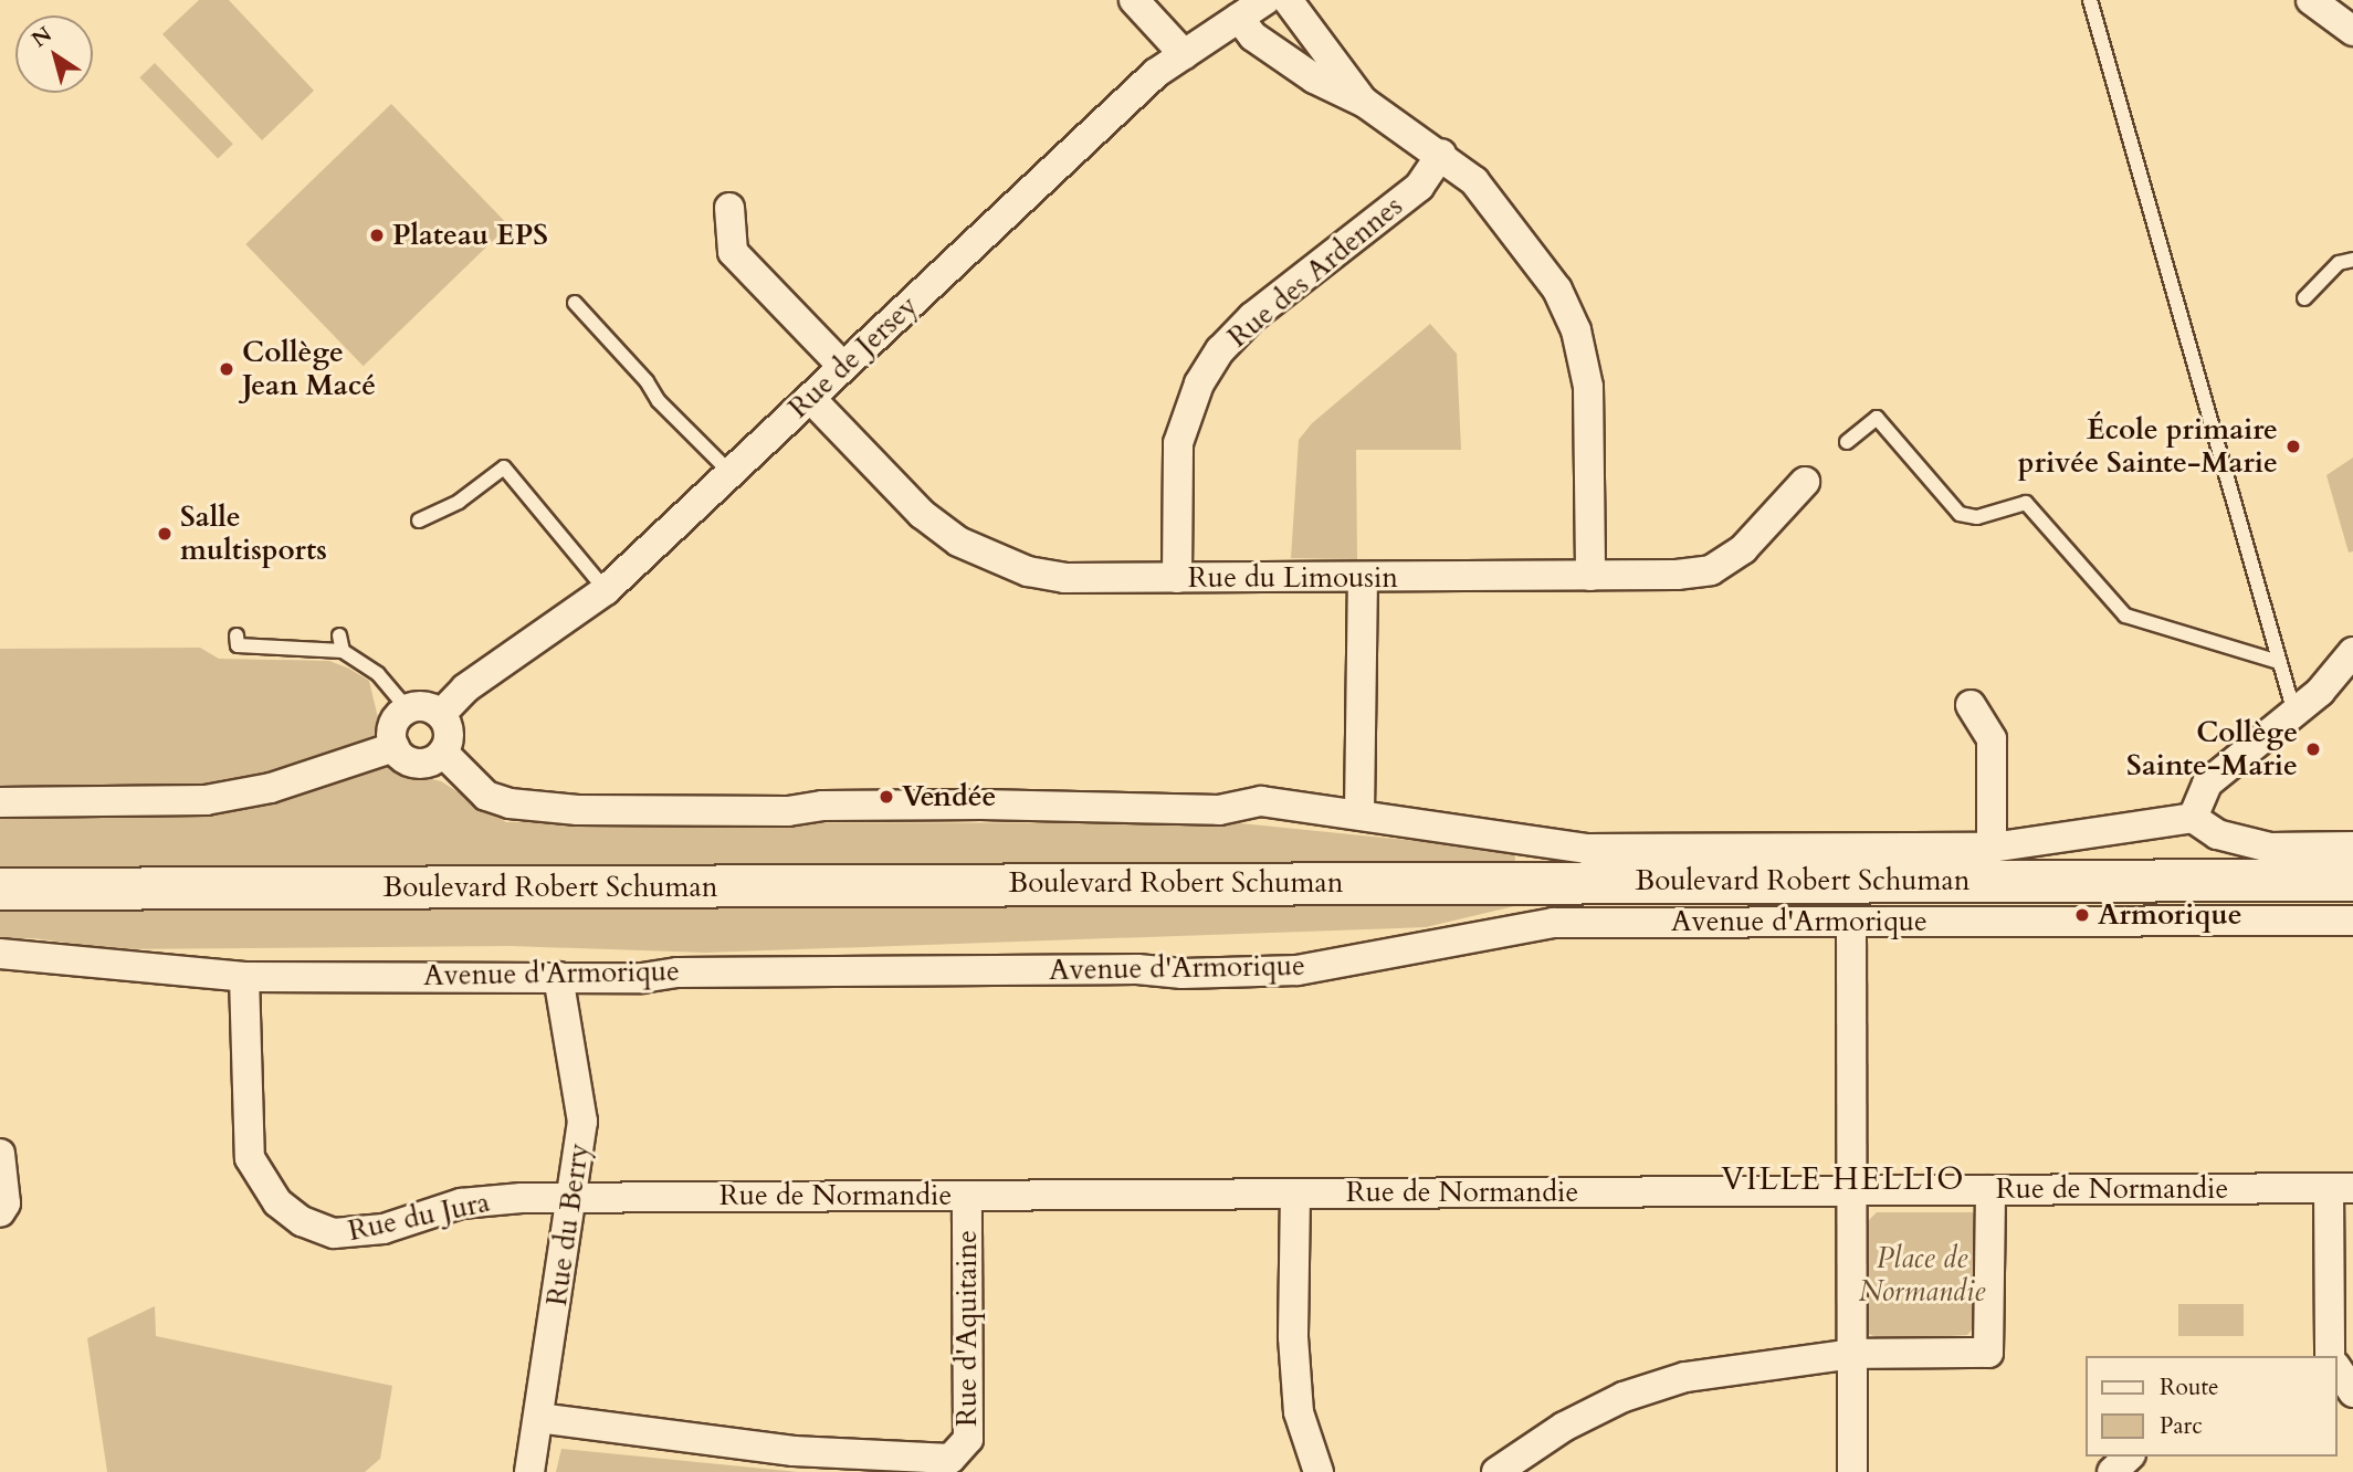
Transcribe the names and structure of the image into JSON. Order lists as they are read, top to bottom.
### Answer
{
  "streets": {
    "main road": ["Boulevard Robert Schuman"],
    "street": [
      "Rue des Ardennes",
      "Rue de Jersey",
      "Rue du Limousin",
      "Avenue d'Armorique",
      "Rue de Normandie",
      "Rue du Jura",
      "Rue du Berry",
      "Rue d'Aquitaine"
    ]
  },
  "crossings": [
    ["Rue des Ardennes", "Rue du Limousin"],
    ["Rue de Jersey", "Rue du Limousin"],
    ["Avenue d'Armorique", "Rue du Jura"],
    ["Avenue d'Armorique", "Rue du Berry"],
    ["Rue de Normandie", "Rue du Jura"],
    ["Rue de Normandie", "Rue du Berry"],
    ["Rue de Normandie", "Rue d'Aquitaine"],
    ["Rue du Jura", "Rue du Berry"],
    ["Rue du Berry", "Rue d'Aquitaine"]
  ],
  "districts": ["VILLE HELLIO"],
  "parks": ["Place de Normandie"],
  "places": [
    "Plateau EPS",
    "Collège Jean Macé",
    "École primaire privée Sainte-Marie",
    "Salle multisports",
    "Collège Sainte-Marie",
    "Vendée",
    "Armorique"
  ],
  "legend": ["Route", "Parc"],
  "north": "top left"
}
